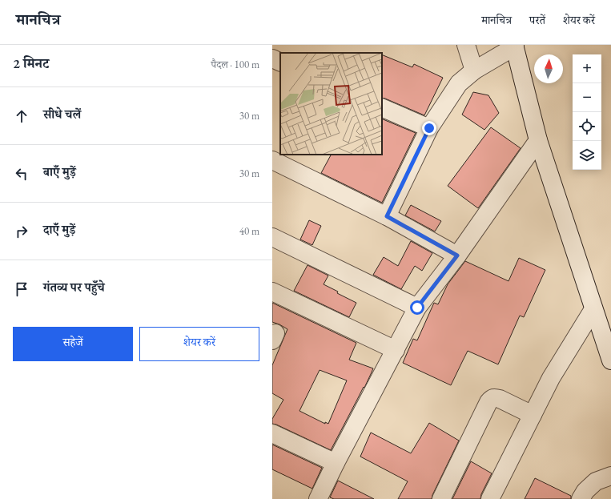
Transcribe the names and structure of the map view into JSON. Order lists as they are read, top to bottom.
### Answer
{
  "north": "top",
  "page": {
    "header": "मानचित्र",
    "nav": ["मानचित्र", "परतें", "शेयर करें"],
    "heading": ["2 मिनट", "पैदल · 100 m"],
    "map_buttons": ["+", "−"],
    "list": [
      ["सीधे चलें", "30 m"],
      ["बाएँ मुड़ें", "30 m"],
      ["दाएँ मुड़ें", "40 m"],
      "गंतव्य पर पहुँचे"
    ],
    "buttons": ["सहेजें", "शेयर करें"]
  }
}
